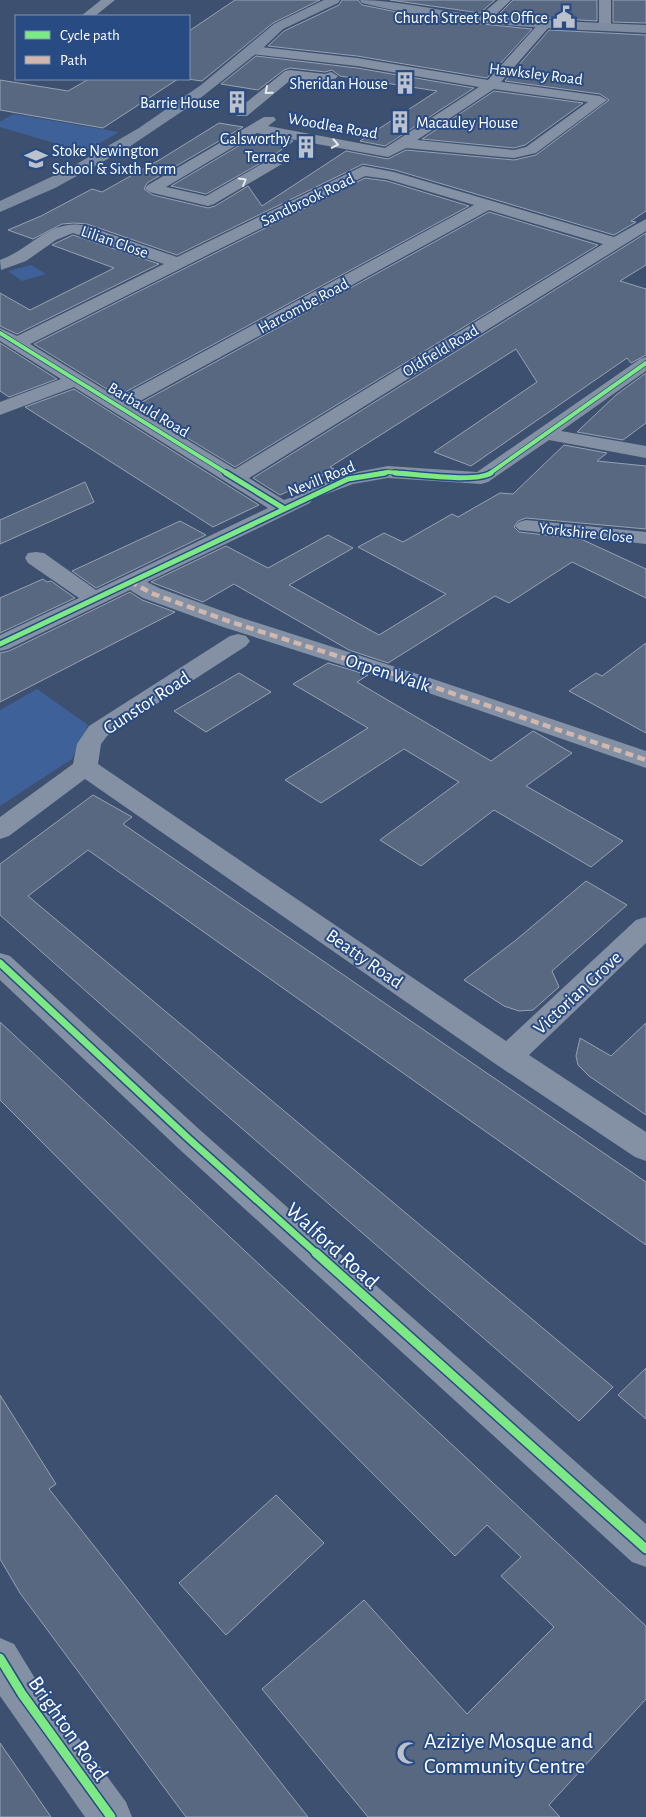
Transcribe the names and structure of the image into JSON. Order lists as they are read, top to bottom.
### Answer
{
  "streets": {
    "street": [
      "Hawksley Road",
      "Woodlea Road",
      "Sandbrook Road",
      "Lilian Close",
      "Harcombe Road",
      "Oldfield Road",
      "Barbauld Road",
      "Nevill Road",
      "Yorkshire Close",
      "Orpen Walk",
      "Gunstor Road",
      "Beatty Road",
      "Victorian Grove",
      "Walford Road",
      "Brighton Road"
    ]
  },
  "crossings": [
    ["Hawksley Road", "Woodlea Road"],
    ["Sandbrook Road", "Lilian Close"],
    ["Sandbrook Road", "Harcombe Road"],
    ["Sandbrook Road", "Oldfield Road"],
    ["Sandbrook Road", "Barbauld Road"],
    ["Harcombe Road", "Barbauld Road"],
    ["Oldfield Road", "Barbauld Road"],
    ["Barbauld Road", "Nevill Road"],
    ["Nevill Road", "Orpen Walk"],
    ["Gunstor Road", "Beatty Road"],
    ["Beatty Road", "Victorian Grove"]
  ],
  "places": {
    "public building": ["Church Street Post Office"],
    "building": [
      "Sheridan House",
      "Barrie House",
      "Macauley House",
      "Galsworthy Terrace"
    ],
    "school or university": ["Stoke Newington School & Sixth Form"],
    "mosque": ["Aziziye Mosque and Community Centre"]
  },
  "legend": ["Cycle path", "Path"]
}
